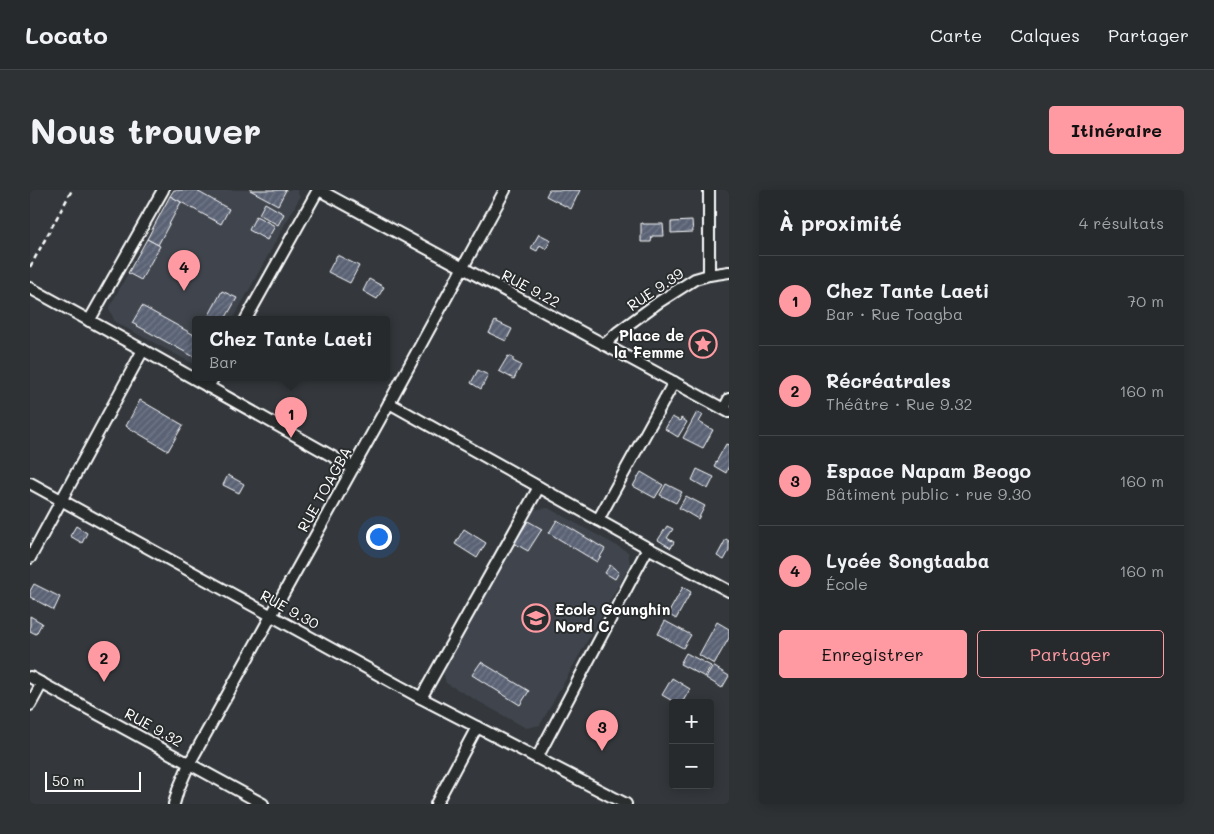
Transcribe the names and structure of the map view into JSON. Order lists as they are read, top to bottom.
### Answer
{
  "streets": {
    "street": [
      "RUE 9.22",
      "RUE 9.39",
      "RUE TOAGBA",
      "RUE 9.30",
      "RUE 9.32"
    ]
  },
  "crossings": [
    ["RUE 9.22", "RUE 9.39"],
    ["RUE 9.22", "RUE TOAGBA"],
    ["RUE TOAGBA", "RUE 9.30"],
    ["RUE TOAGBA", "RUE 9.32"]
  ],
  "places": {
    "place": ["Place de la Femme"],
    "school or university": ["Ecole Gounghin Nord C"]
  },
  "scale_bar": "50 m",
  "page": {
    "header": "Locato",
    "nav": ["Carte", "Calques", "Partager"],
    "buttons": [
      "Itinéraire",
      ["Enregistrer", "Partager"]
    ],
    "title": "Nous trouver",
    "heading": ["À proximité", "4 résultats"],
    "pins": [
      "4",
      "1",
      "2",
      "3"
    ],
    "list": [
      {
        "mark": "1",
        "name": "Chez Tante Laeti",
        "note": "Bar · Rue Toagba",
        "value": "70 m"
      },
      {
        "mark": "2",
        "name": "Récréatrales",
        "note": "Théâtre · Rue 9.32",
        "value": "160 m"
      },
      {
        "mark": "3",
        "name": "Espace Napam Beogo",
        "note": "Bâtiment public · rue 9.30",
        "value": "160 m"
      },
      {
        "mark": "4",
        "name": "Lycée Songtaaba",
        "note": "École",
        "value": "160 m"
      }
    ],
    "popup": ["Chez Tante Laeti", "Bar"],
    "map_buttons": ["+", "−"],
    "scale": "50 m"
  }
}
